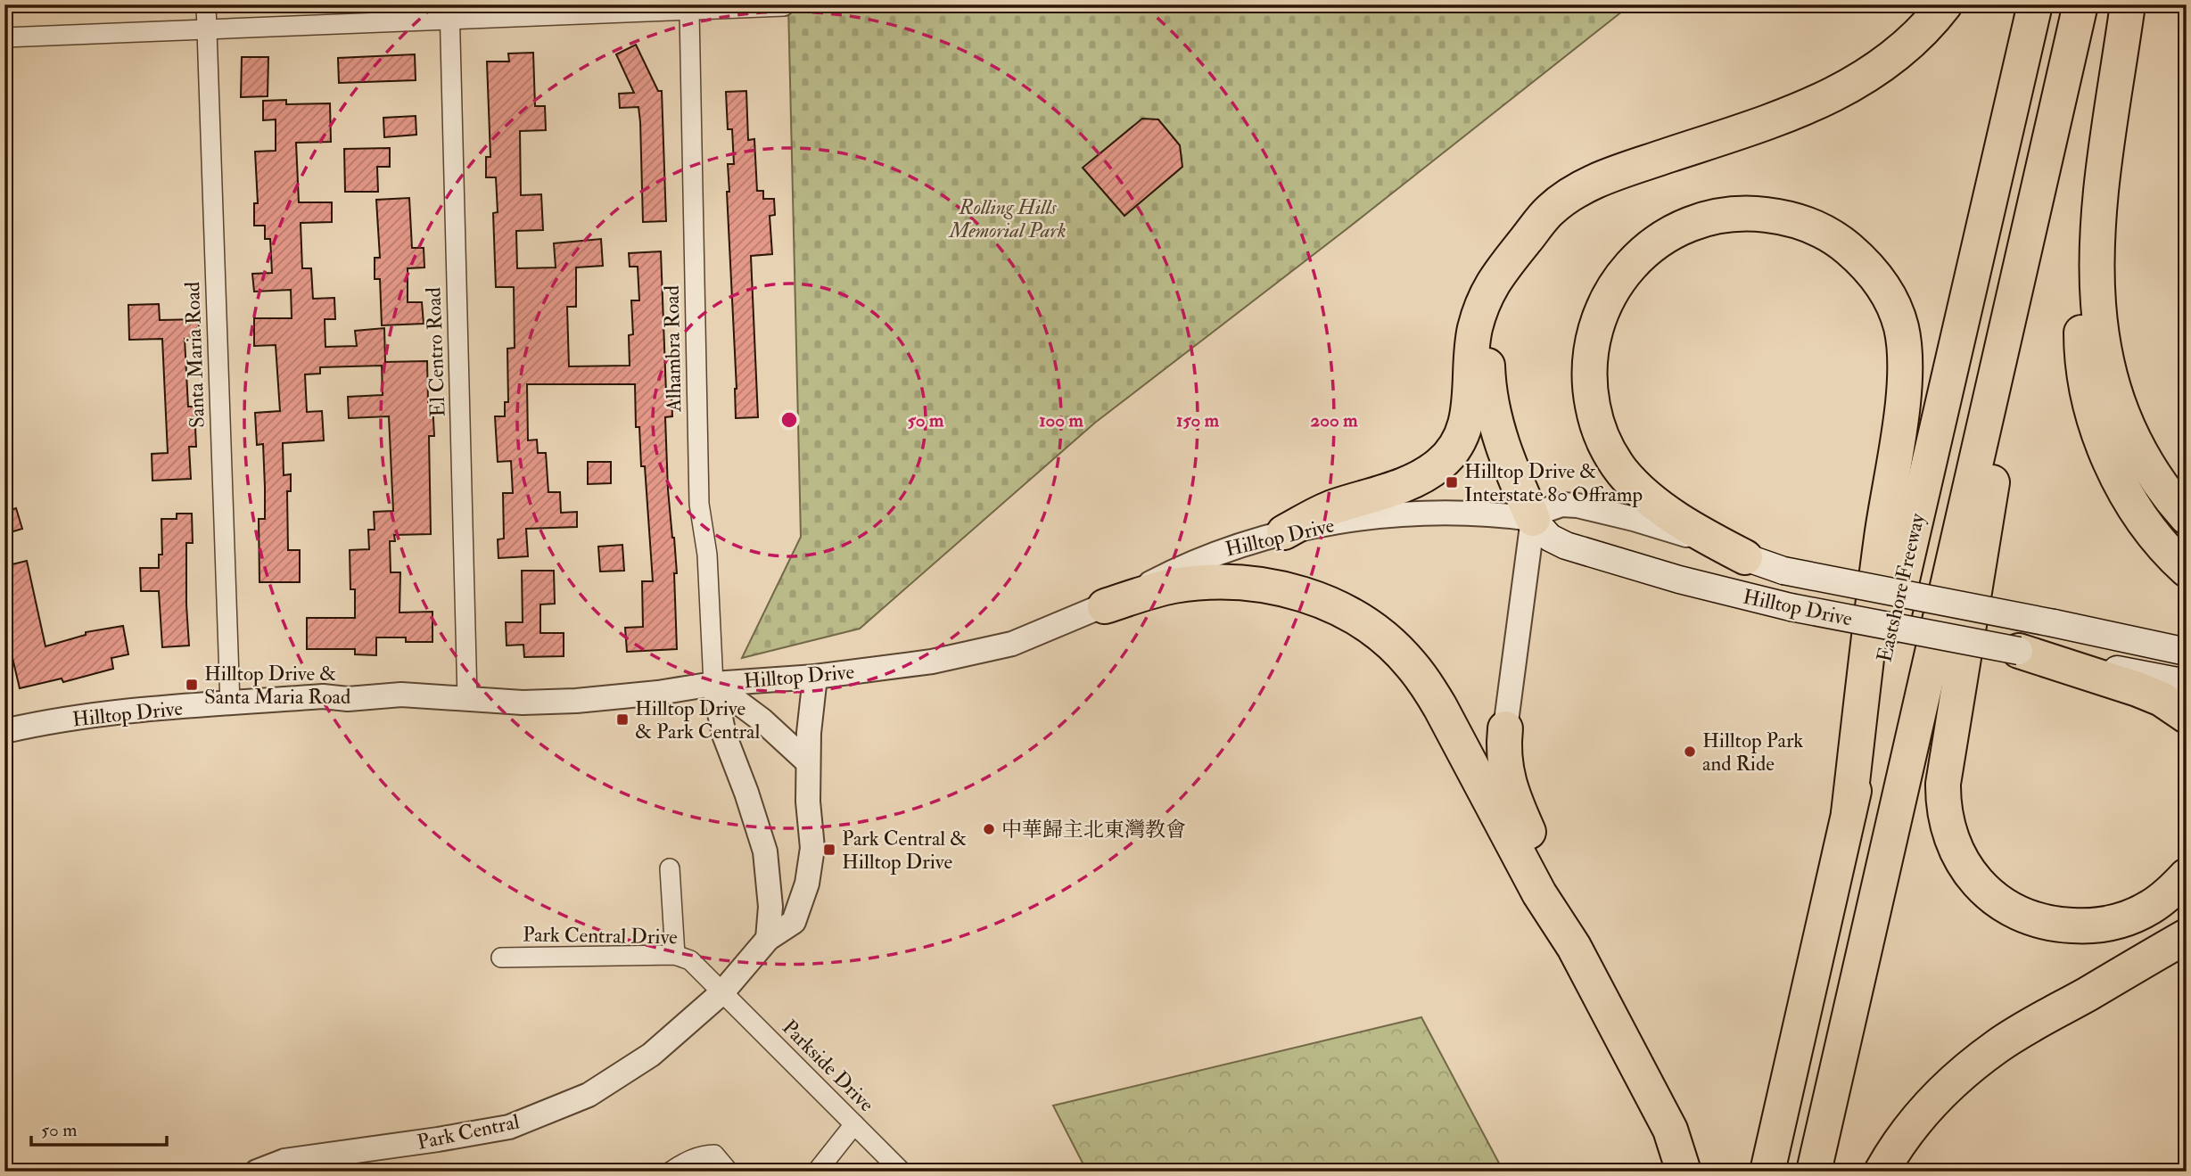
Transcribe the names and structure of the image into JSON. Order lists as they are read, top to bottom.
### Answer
{
  "streets": {
    "highway": ["Eastshore Freeway"],
    "main road": ["Hilltop Drive"],
    "street": [
      "Alhambra Road",
      "El Centro Road",
      "Santa Maria Road",
      "Park Central Drive",
      "Parkside Drive",
      "Park Central"
    ]
  },
  "crossings": [
    ["Alhambra Road", "Hilltop Drive"],
    ["El Centro Road", "Hilltop Drive"],
    ["Santa Maria Road", "Hilltop Drive"],
    ["Hilltop Drive", "Park Central"],
    ["Park Central Drive", "Parkside Drive"],
    ["Park Central Drive", "Park Central"],
    ["Parkside Drive", "Park Central"]
  ],
  "parks": ["Rolling Hills Memorial Park"],
  "places": {
    "transit": [
      "Hilltop Drive & Interstate 80 Offramp",
      "Hilltop Drive & Santa Maria Road",
      "Hilltop Drive & Park Central",
      "Park Central & Hilltop Drive"
    ],
    "other": ["Hilltop Park and Ride", "中華歸主北東灣教會"]
  },
  "scale_bar": "50 m",
  "rings": [
    "50 m",
    "100 m",
    "150 m",
    "200 m"
  ]
}
